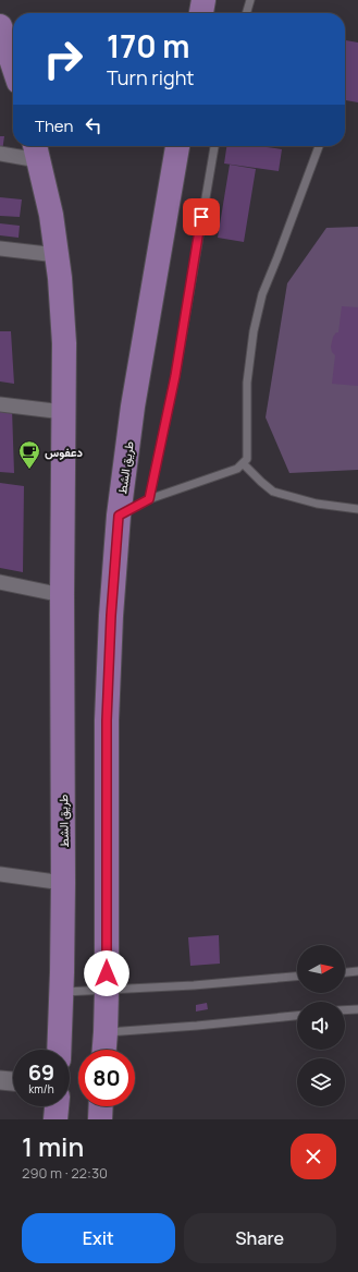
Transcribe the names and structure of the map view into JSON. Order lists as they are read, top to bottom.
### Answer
{
  "streets": {
    "highway": ["طريق الشط"]
  },
  "places": {
    "cafe": ["دعفوس"]
  },
  "north": "right",
  "page": {
    "turn": ["170 m", "Turn right"],
    "then": "Then",
    "speed": "69 km/h",
    "limit": "80",
    "heading": ["1 min", "290 m · 22:30"],
    "buttons": ["Exit", "Share"]
  }
}
